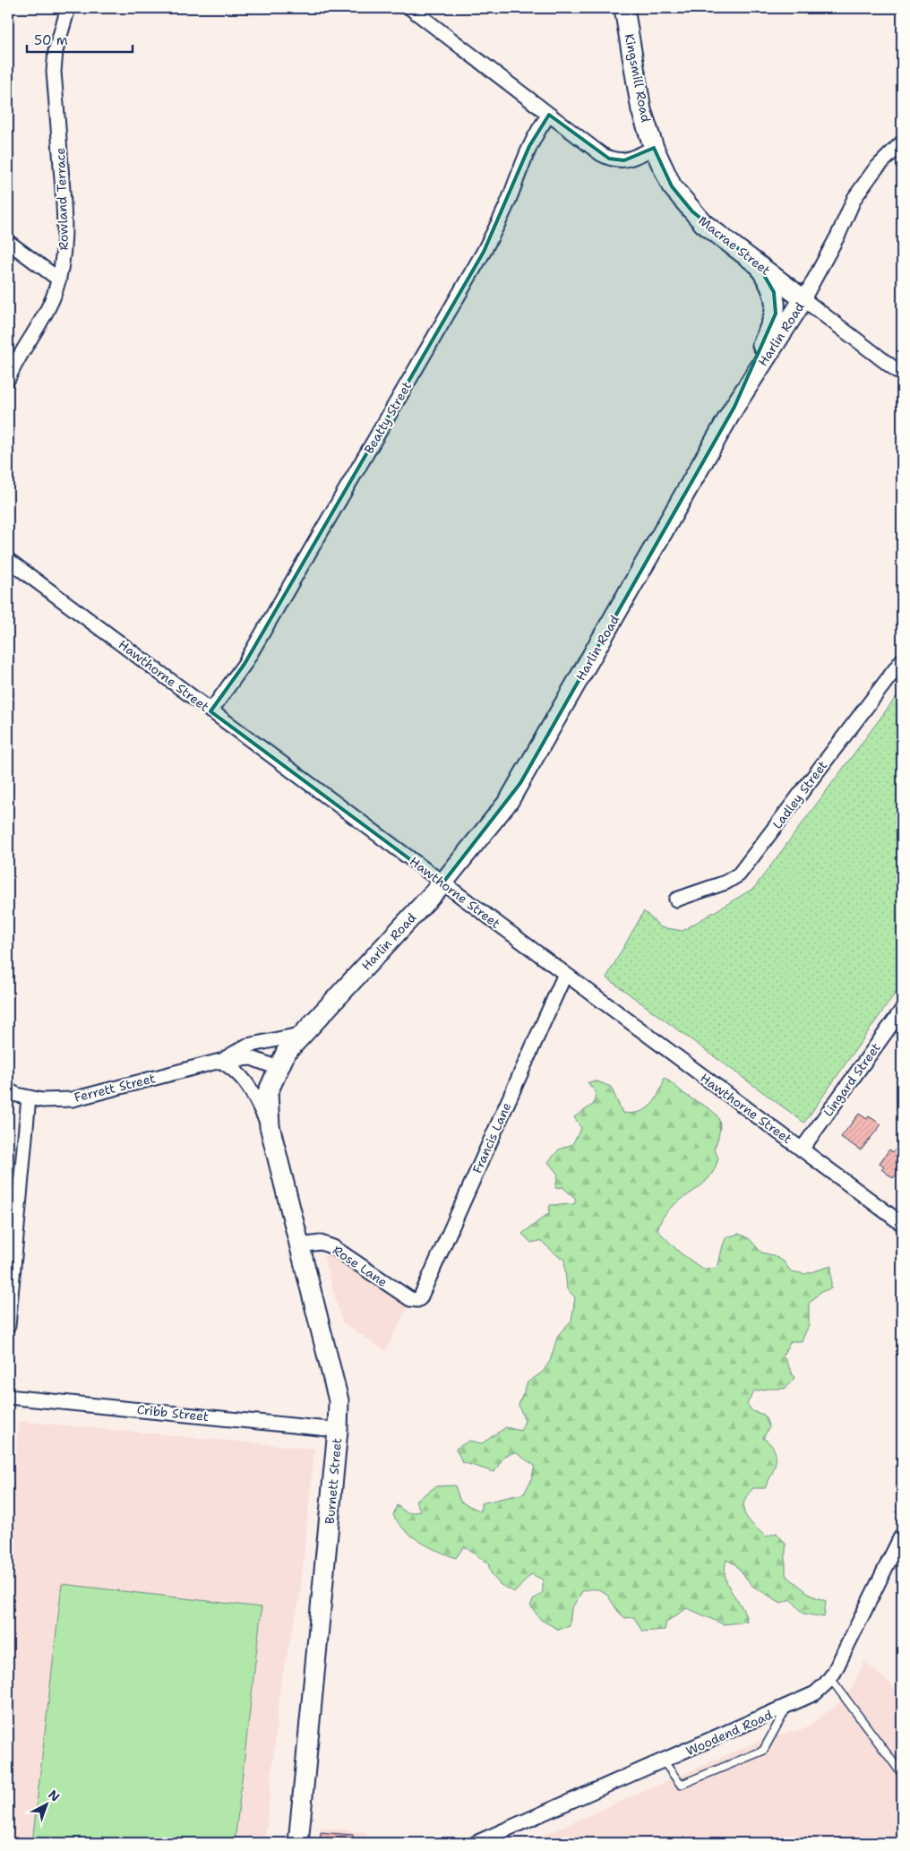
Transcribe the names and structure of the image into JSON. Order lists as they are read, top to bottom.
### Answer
{
  "streets": {
    "main road": [
      "Kingsmill Road",
      "Macrae Street",
      "Harlin Road",
      "Burnett Street"
    ],
    "street": [
      "Rowland Terrace",
      "Beatty Street",
      "Hawthorne Street",
      "Ladley Street",
      "Lingard Street",
      "Ferrett Street",
      "Francis Lane",
      "Rose Lane",
      "Cribb Street",
      "Woodend Road"
    ]
  },
  "crossings": [
    ["Kingsmill Road", "Macrae Street"],
    ["Macrae Street", "Harlin Road"],
    ["Harlin Road", "Hawthorne Street"],
    ["Harlin Road", "Ferrett Street"],
    ["Harlin Road", "Burnett Street"],
    ["Beatty Street", "Hawthorne Street"],
    ["Hawthorne Street", "Lingard Street"],
    ["Hawthorne Street", "Francis Lane"],
    ["Francis Lane", "Rose Lane"],
    ["Rose Lane", "Burnett Street"],
    ["Cribb Street", "Burnett Street"]
  ],
  "scale_bar": "50 m",
  "north": "top right"
}
